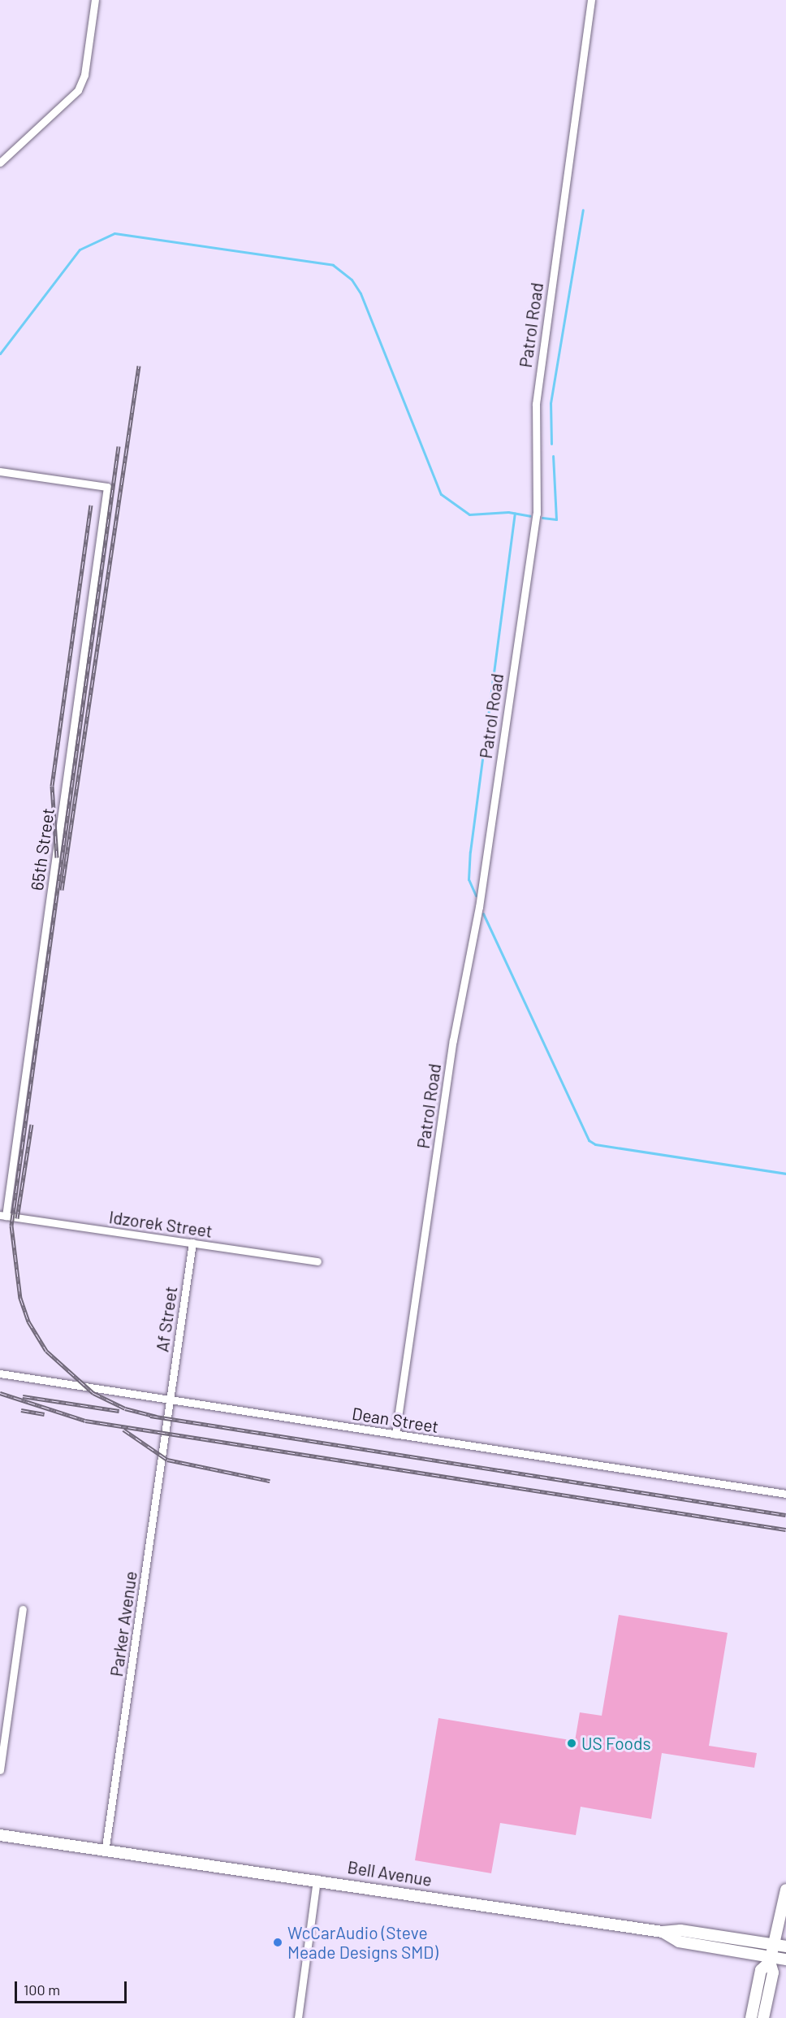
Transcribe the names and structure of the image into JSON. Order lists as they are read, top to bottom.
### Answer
{
  "streets": {
    "main road": ["Bell Avenue"],
    "street": [
      "Patrol Road",
      "65th Street",
      "Idzorek Street",
      "Af Street",
      "Dean Street",
      "Parker Avenue"
    ]
  },
  "crossings": [
    ["Patrol Road", "Dean Street"],
    ["65th Street", "Idzorek Street"],
    ["Idzorek Street", "Af Street"],
    ["Af Street", "Dean Street"],
    ["Af Street", "Parker Avenue"],
    ["Dean Street", "Parker Avenue"],
    ["Parker Avenue", "Bell Avenue"]
  ],
  "places": ["US Foods", "WcCarAudio (Steve Meade Designs SMD)"],
  "scale_bar": "100 m"
}
